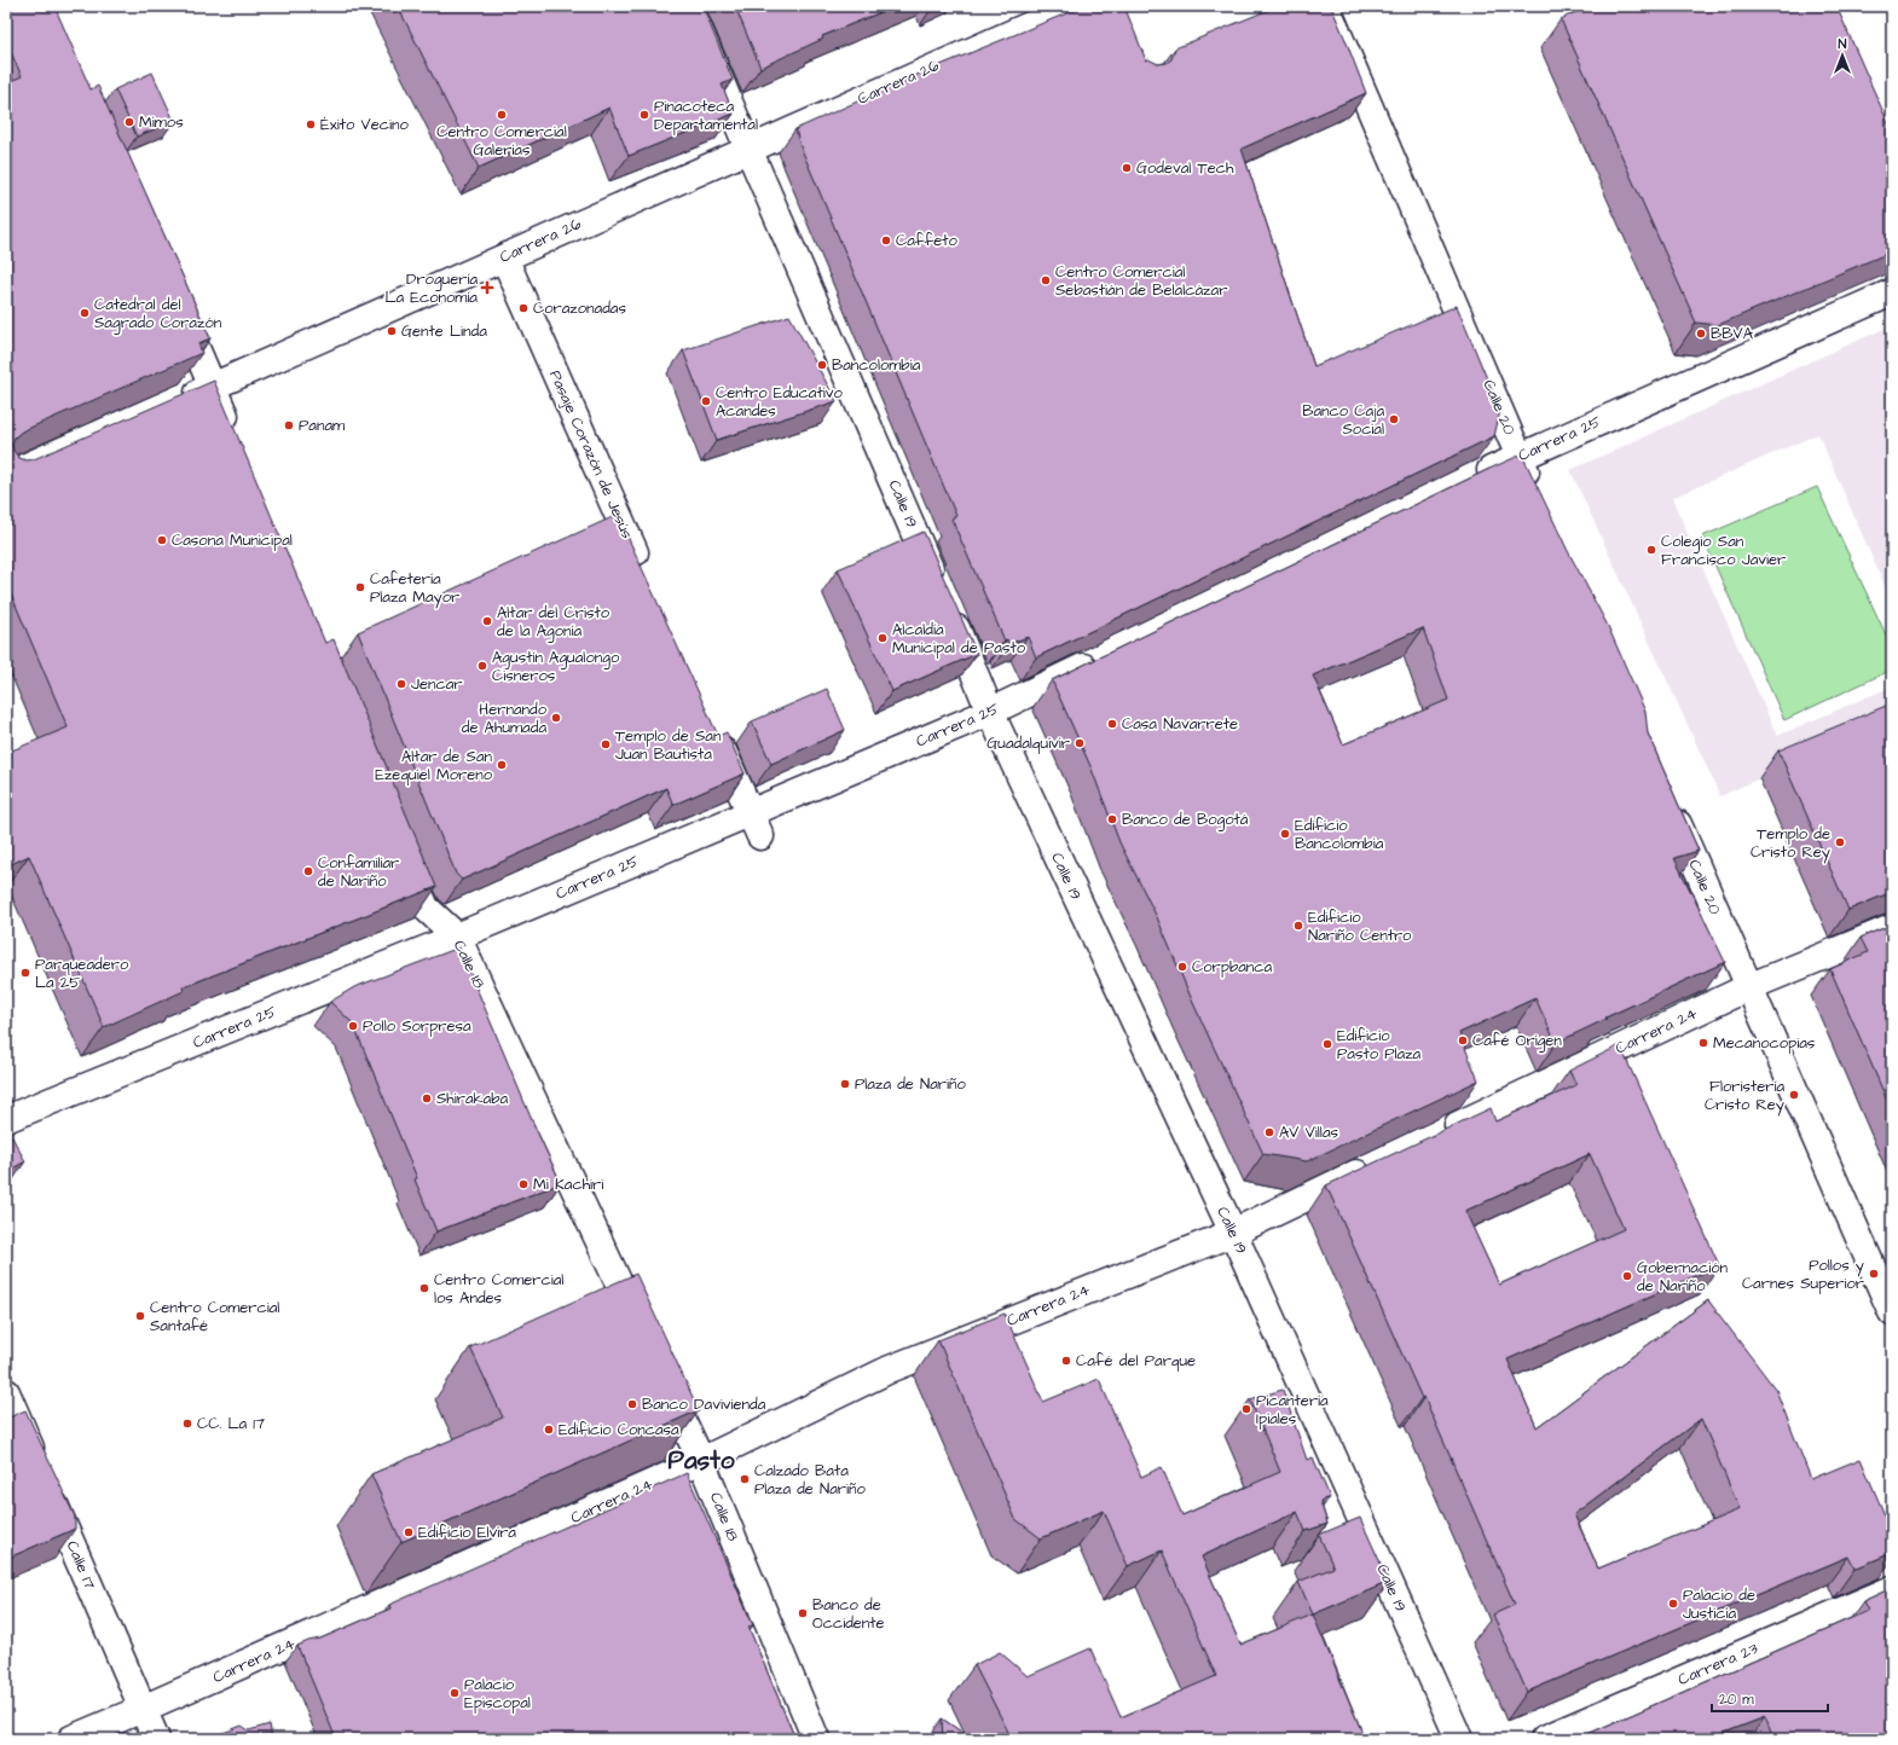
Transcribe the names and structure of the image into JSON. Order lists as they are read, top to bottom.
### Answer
{
  "streets": {
    "street": [
      "Carrera 26",
      "Calle 20",
      "Carrera 25",
      "Pasaje Corazón de Jesús",
      "Calle 19",
      "Calle 18",
      "Carrera 24",
      "Calle 17",
      "Carrera 23"
    ]
  },
  "crossings": [
    ["Carrera 26", "Pasaje Corazón de Jesús"],
    ["Carrera 26", "Calle 19"],
    ["Calle 20", "Carrera 25"],
    ["Calle 20", "Carrera 24"],
    ["Carrera 25", "Calle 19"],
    ["Carrera 25", "Calle 18"],
    ["Calle 19", "Carrera 24"],
    ["Calle 18", "Carrera 24"],
    ["Carrera 24", "Calle 17"]
  ],
  "districts": ["Pasto"],
  "places": {
    "other": [
      "Centro Comercial Galerías",
      "Pinacoteca Departamental",
      "Mimos",
      "Éxito Vecino",
      "Godeval Tech",
      "Caffeto",
      "Centro Comercial Sebastián de Belalcázar",
      "Corazonadas",
      "Catedral del Sagrado Corazón",
      "Gente Linda",
      "BBVA",
      "Bancolombia",
      "Centro Educativo Acandes",
      "Banco Caja Social",
      "Panam",
      "Casona Municipal",
      "Colegio San Francisco Javier",
      "Cafetería Plaza Mayor",
      "Altar del Cristo de la Agonía",
      "Alcaldía Municipal de Pasto",
      "Agustín Agualongo Cisneros",
      "Jencar",
      "Hernando de Ahumada",
      "Casa Navarrete",
      "Guadalquivir",
      "Templo de San Juan Bautista",
      "Altar de San Ezequiel Moreno",
      "Banco de Bogotá",
      "Edificio Bancolombia",
      "Templo de Cristo Rey",
      "Confamiliar de Nariño",
      "Edificio Nariño Centro",
      "Corpbanca",
      "Parqueadero La 25",
      "Pollo Sorpresa",
      "Café Origen",
      "Mecanocopias",
      "Edificio Pasto Plaza",
      "Plaza de Nariño",
      "Floristería Cristo Rey",
      "Shirakaba",
      "AV Villas",
      "Mi Kachiri",
      "Pollos y Carnes Superior",
      "Gobernación de Nariño",
      "Centro Comercial los Andes",
      "Centro Comercial Santafé",
      "Café del Parque",
      "Banco Davivienda",
      "Picantería Ipiales",
      "CC. La 17",
      "Edificio Concasa",
      "Calzado Bata Plaza de Nariño",
      "Edificio Elvira",
      "Palacio de Justicia",
      "Banco de Occidente",
      "Palacio Episcopal"
    ],
    "health": ["Droguería La Economía"]
  },
  "scale_bar": "20 m",
  "north": "top"
}
